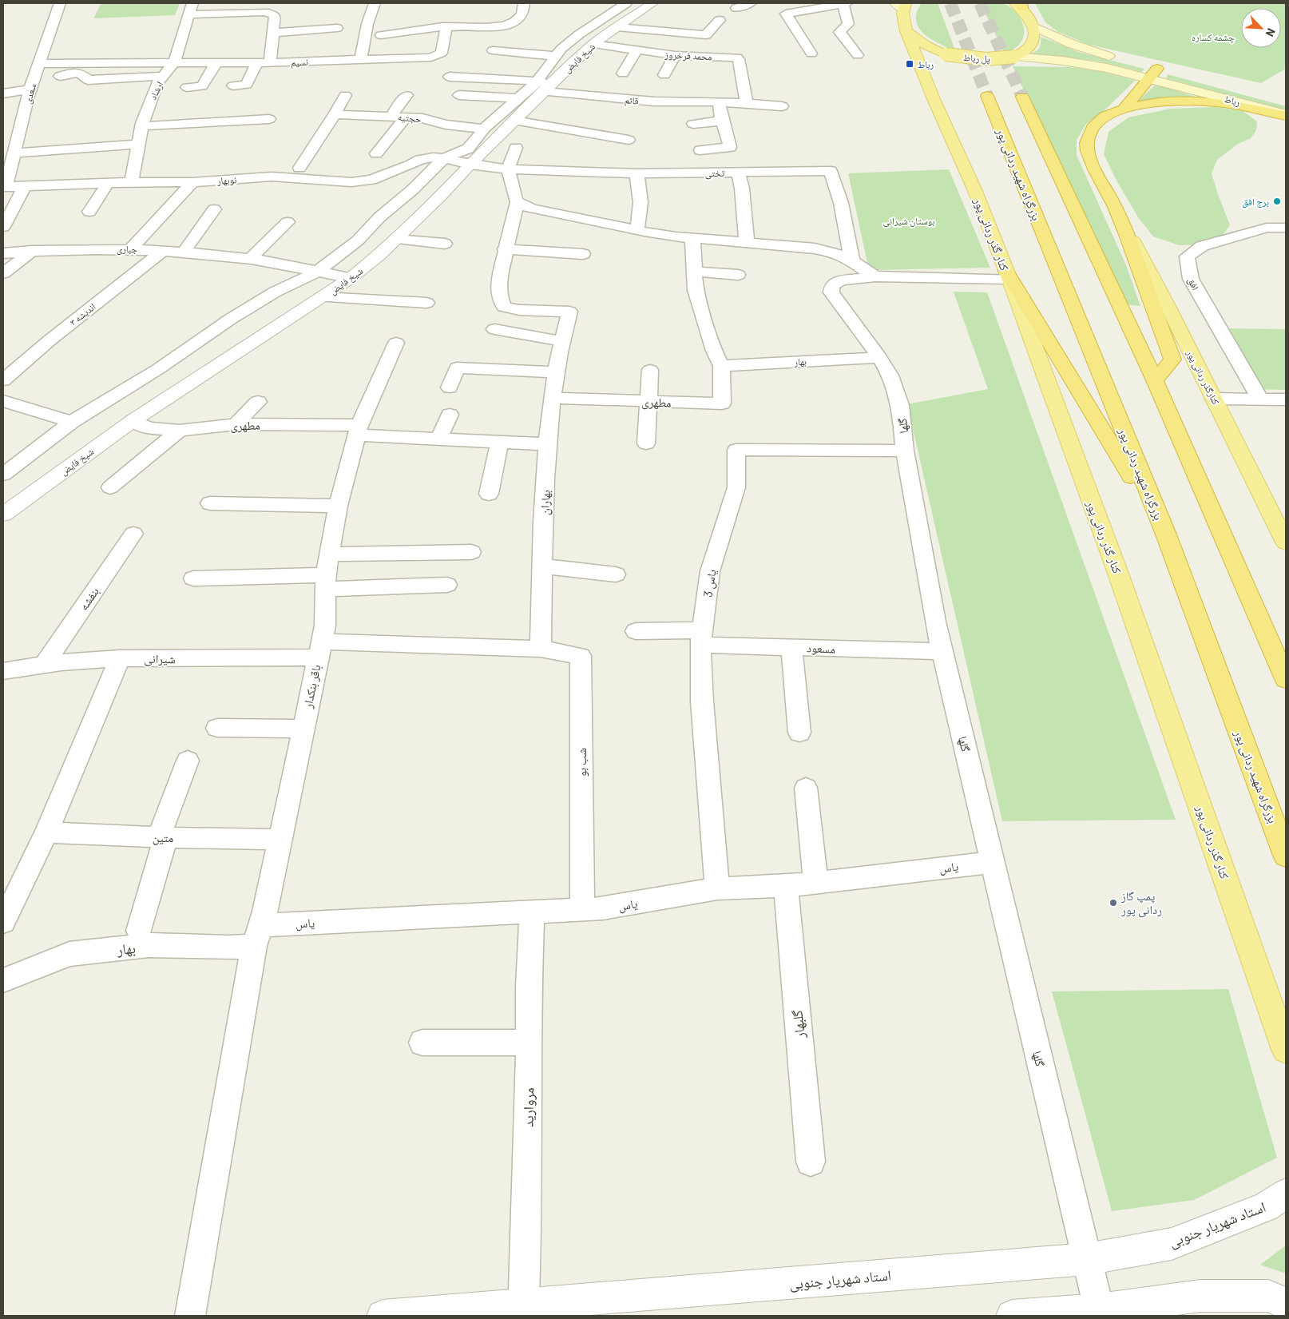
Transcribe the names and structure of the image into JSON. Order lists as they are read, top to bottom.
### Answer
{
  "streets": {
    "highway": ["بزرگراه شهید ردانی پور"],
    "main road": [
      "پل رباط",
      "رباط",
      "کنار گذر ردانی پور",
      "کنارگذر ردانی پور"
    ],
    "street": [
      "محمد فرخروز",
      "شیخ فایض",
      "نسیم",
      "ارشاد",
      "سعدی",
      "قائم",
      "حجتیه",
      "تختی",
      "نوبهار",
      "جباری",
      "افق",
      "اندیشه ۳",
      "بهار",
      "مطهری",
      "گلها",
      "بهاران",
      "یاس 3",
      "بنفشه",
      "مسعود",
      "شیرانی",
      "باقر بنکدار",
      "شب بو",
      "متین",
      "یاس",
      "گلبهار",
      "مروارید",
      "استاد شهریار جنوبی"
    ]
  },
  "crossings": [
    ["محمد فرخروز", "شیخ فایض"],
    ["محمد فرخروز", "قائم"],
    ["شیخ فایض", "قائم"],
    ["شیخ فایض", "حجتیه"],
    ["شیخ فایض", "تختی"],
    ["شیخ فایض", "نوبهار"],
    ["شیخ فایض", "جباری"],
    ["شیخ فایض", "مطهری"],
    ["پل رباط", "رباط"],
    ["پل رباط", "کنار گذر ردانی پور"],
    ["نسیم", "ارشاد"],
    ["نسیم", "سعدی"],
    ["ارشاد", "نوبهار"],
    ["سعدی", "نوبهار"],
    ["تختی", "نوبهار"],
    ["جباری", "اندیشه ۳"],
    ["بهار", "مطهری"],
    ["بهار", "گلها"],
    ["بهار", "باقر بنکدار"],
    ["بهار", "یاس"],
    ["مطهری", "بهاران"],
    ["مطهری", "باقر بنکدار"],
    ["گلها", "یاس 3"],
    ["گلها", "مسعود"],
    ["گلها", "یاس"],
    ["گلها", "استاد شهریار جنوبی"],
    ["بهاران", "شب بو"],
    ["یاس 3", "مسعود"],
    ["یاس 3", "یاس"],
    ["بنفشه", "شیرانی"],
    ["شیرانی", "باقر بنکدار"],
    ["باقر بنکدار", "متین"],
    ["باقر بنکدار", "یاس"],
    ["شب بو", "یاس"],
    ["یاس", "گلبهار"],
    ["یاس", "مروارید"],
    ["مروارید", "استاد شهریار جنوبی"]
  ],
  "parks": ["چشمه کساره", "بوستان شیرانی"],
  "places": {
    "transit": ["رباط"],
    "other": ["برج افق", "پمپ گاز ردانی پور"]
  },
  "north": "bottom right"
}
